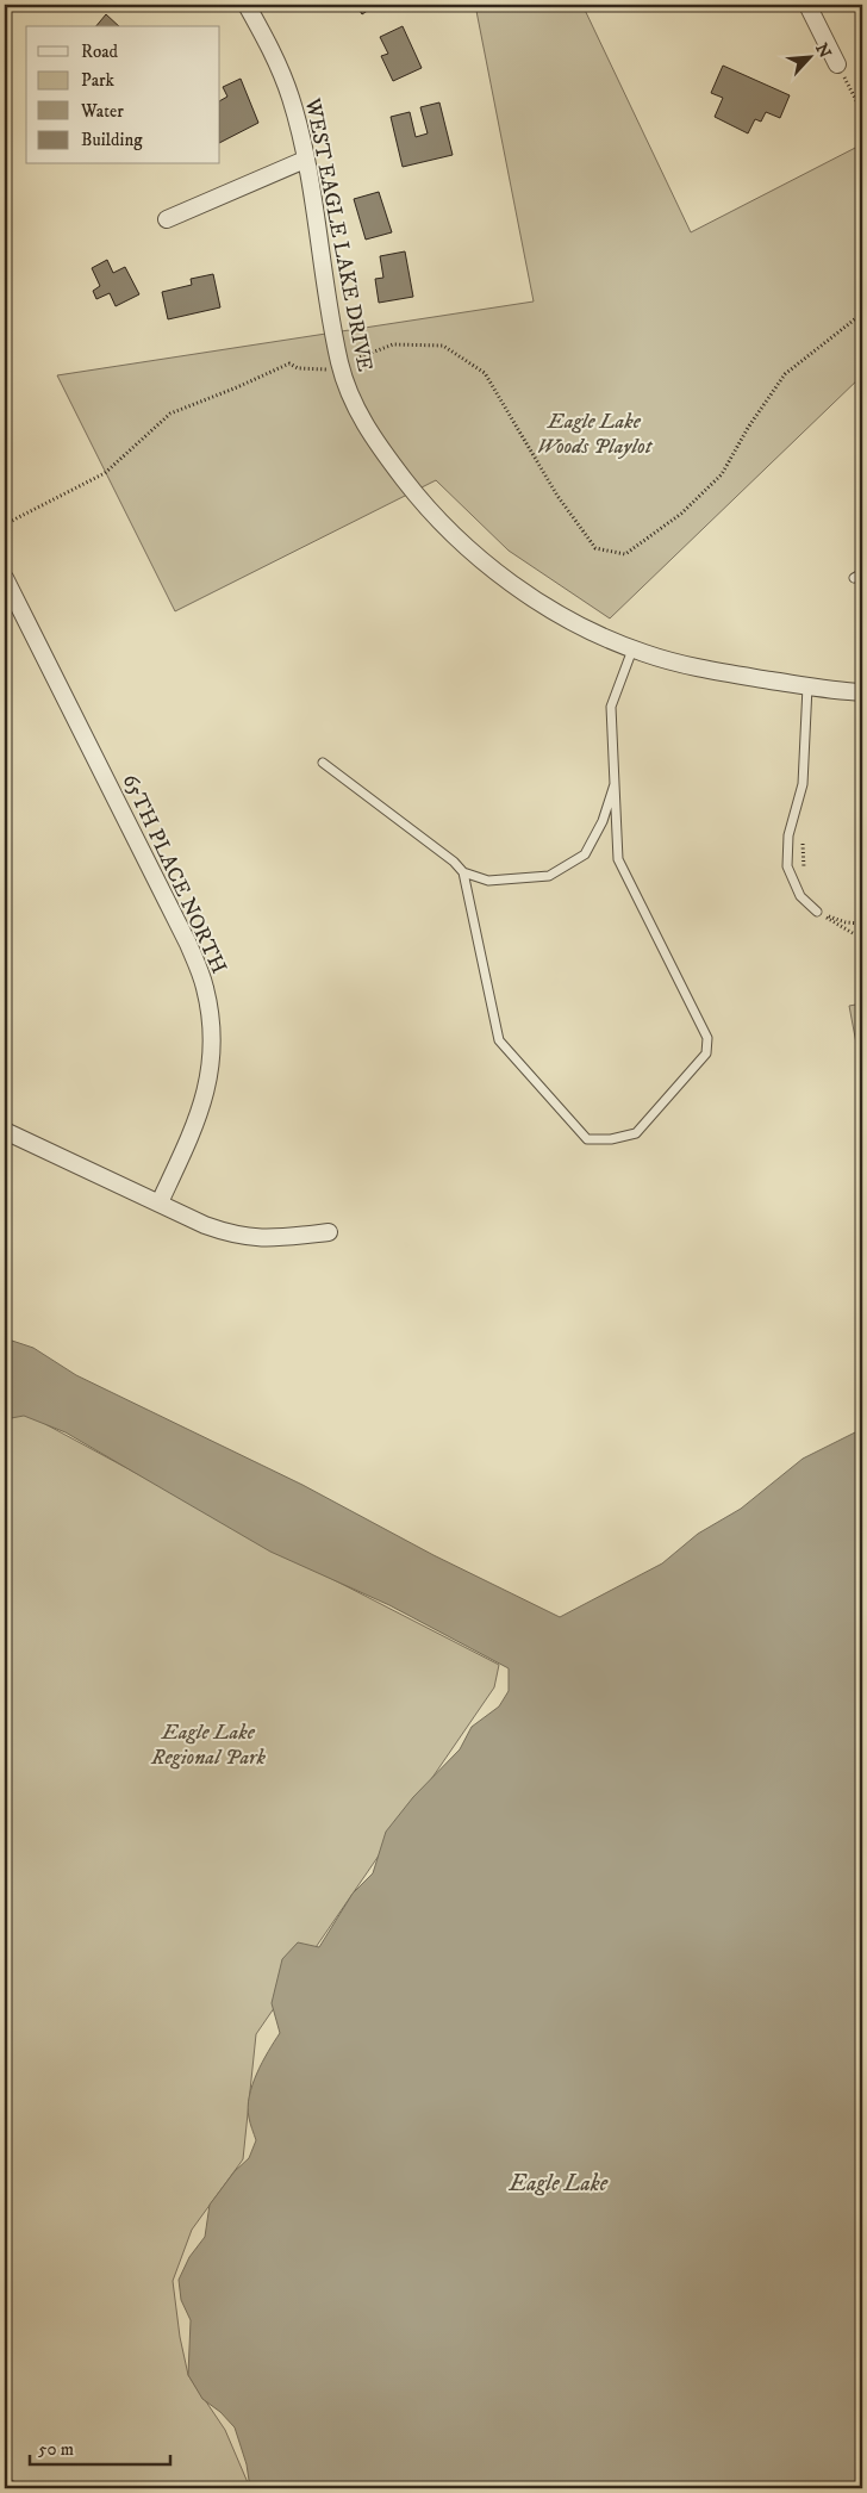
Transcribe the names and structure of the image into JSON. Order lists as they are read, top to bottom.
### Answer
{
  "streets": {
    "street": ["WEST EAGLE LAKE DRIVE", "65TH PLACE NORTH"]
  },
  "water": ["Eagle Lake"],
  "parks": ["Eagle Lake Woods Playlot", "Eagle Lake Regional Park"],
  "legend": [
    "Road",
    "Park",
    "Water",
    "Building"
  ],
  "scale_bar": "50 m",
  "north": "top right"
}
